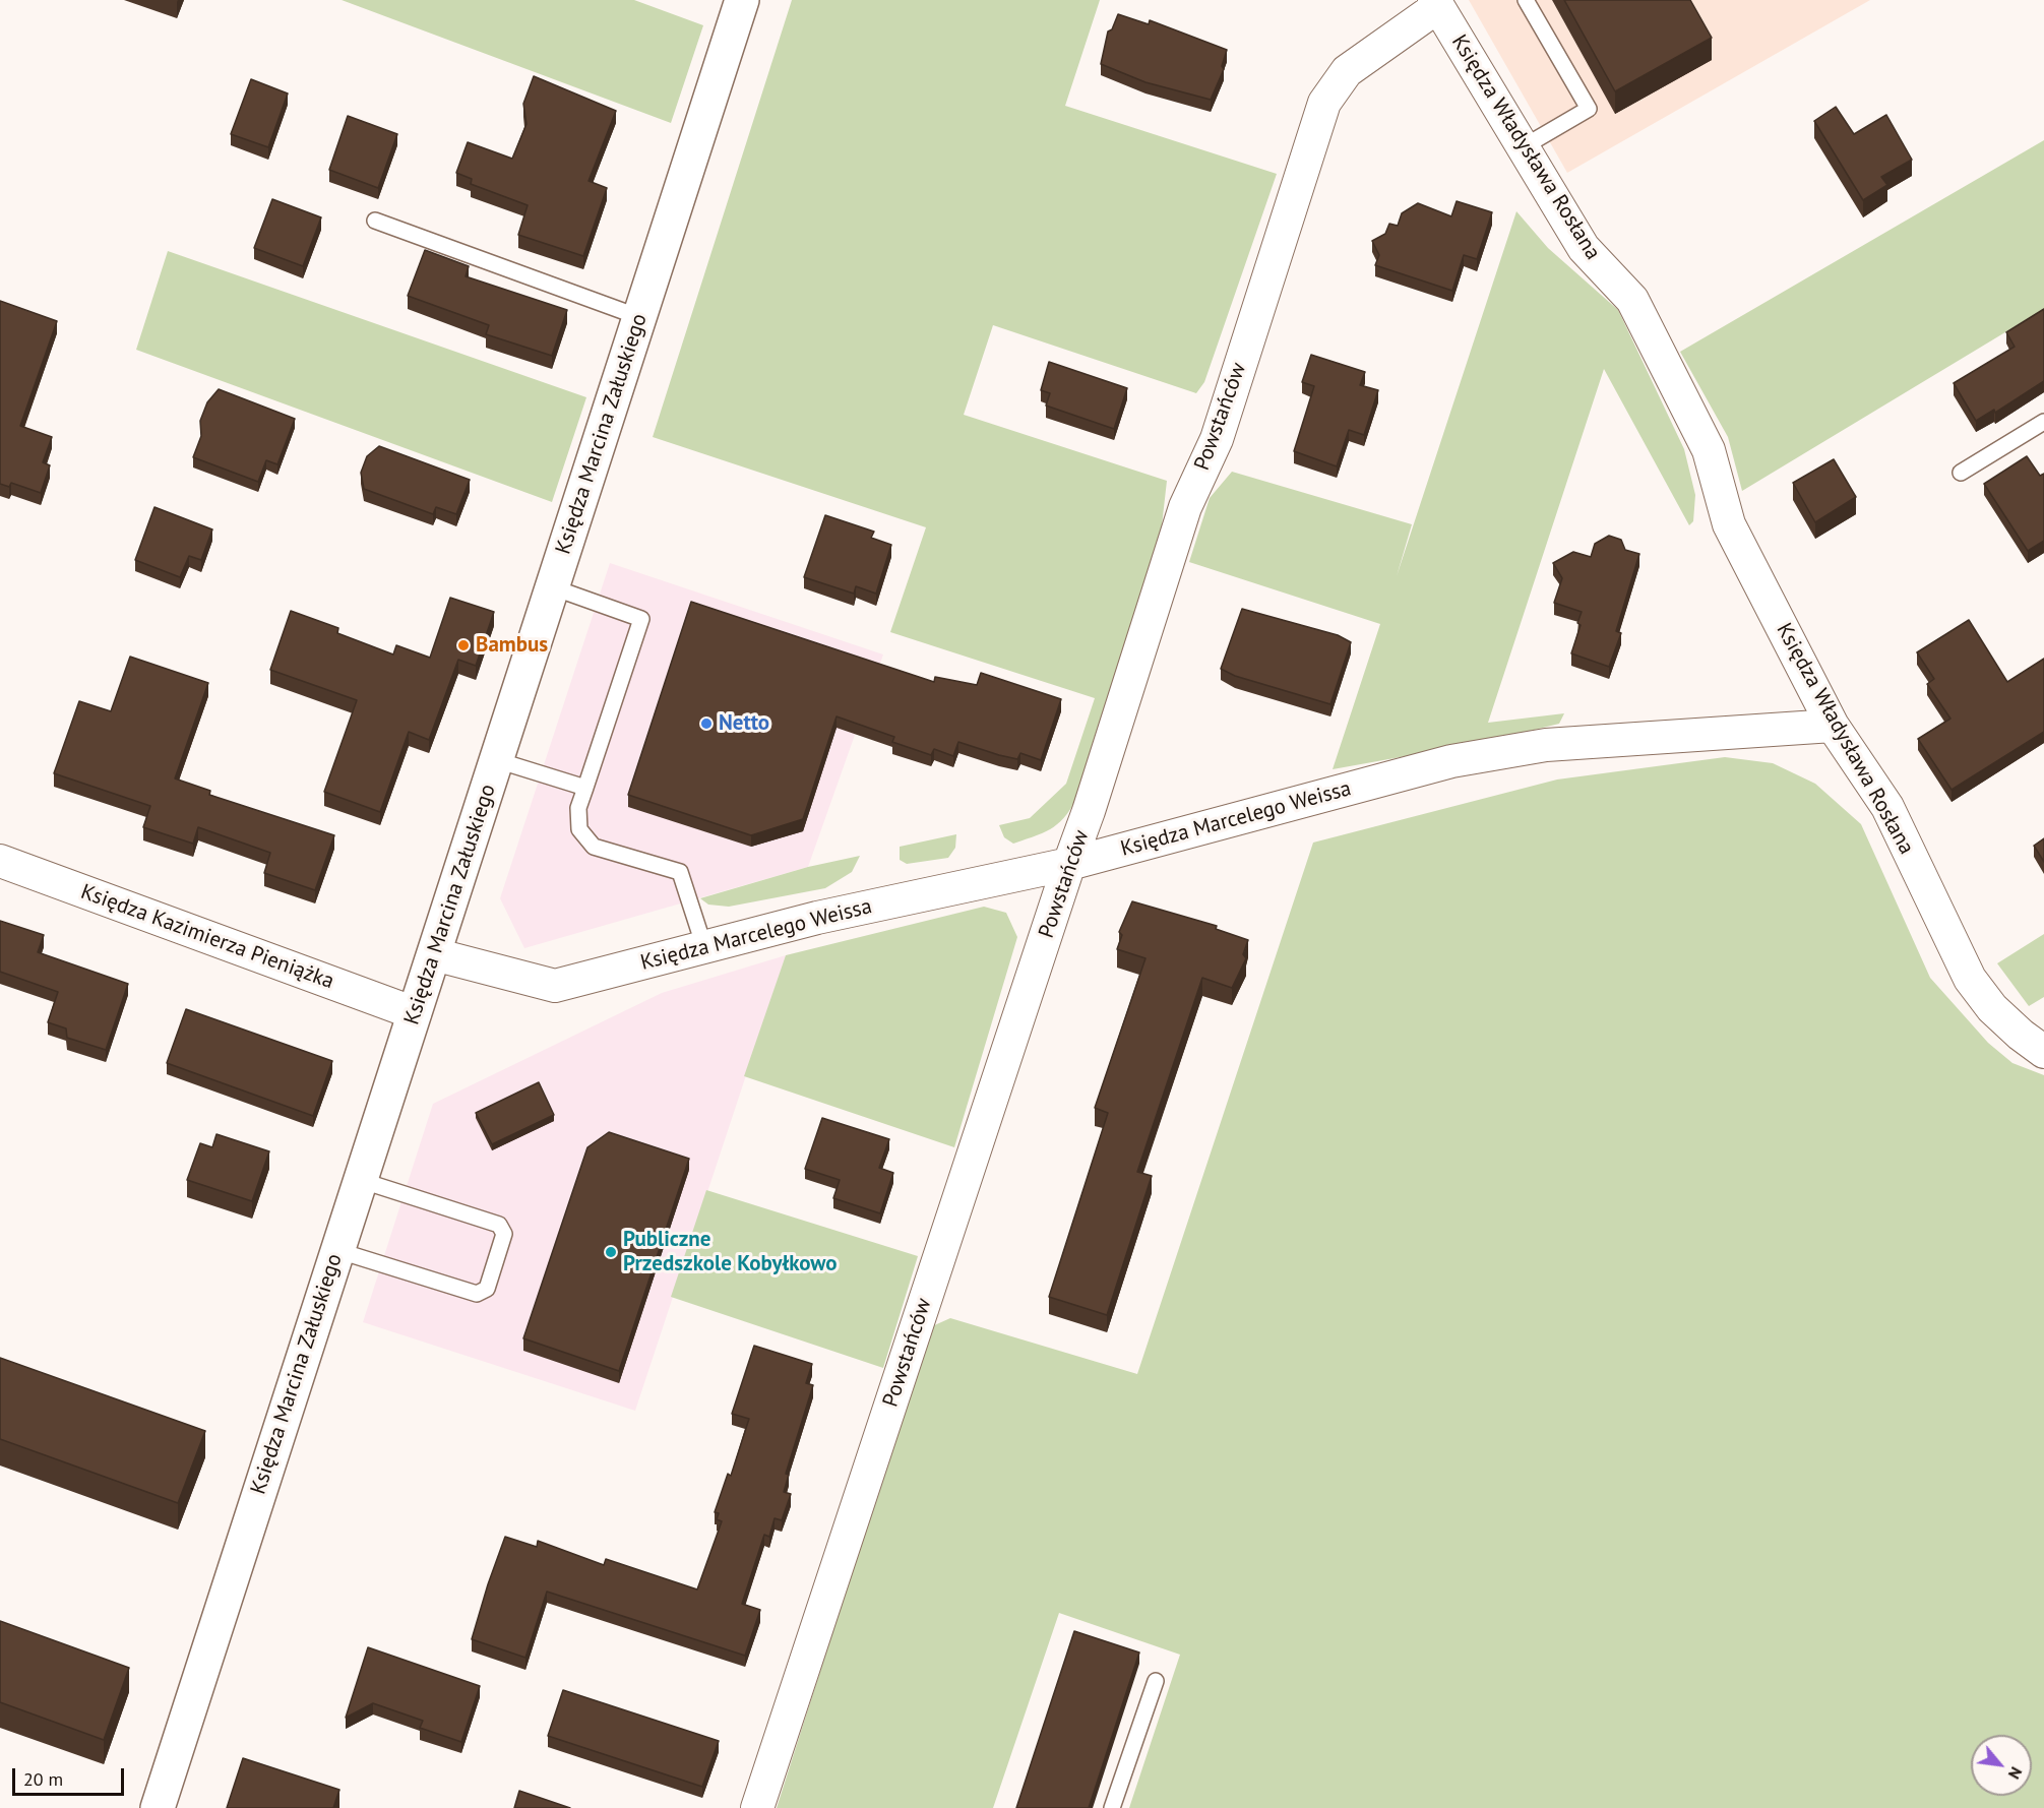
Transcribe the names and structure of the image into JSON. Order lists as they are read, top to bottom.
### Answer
{
  "streets": {
    "street": [
      "Księdza Władysława Rosłana",
      "Powstańców",
      "Księdza Marcina Załuskiego",
      "Księdza Marcelego Weissa",
      "Księdza Kazimierza Pieniążka"
    ]
  },
  "crossings": [
    ["Księdza Władysława Rosłana", "Powstańców"],
    ["Księdza Władysława Rosłana", "Księdza Marcelego Weissa"],
    ["Powstańców", "Księdza Marcelego Weissa"],
    ["Księdza Marcina Załuskiego", "Księdza Marcelego Weissa"],
    ["Księdza Marcina Załuskiego", "Księdza Kazimierza Pieniążka"]
  ],
  "places": ["Bambus", "Netto", "Publiczne Przedszkole Kobyłkowo"],
  "scale_bar": "20 m",
  "north": "bottom right"
}
